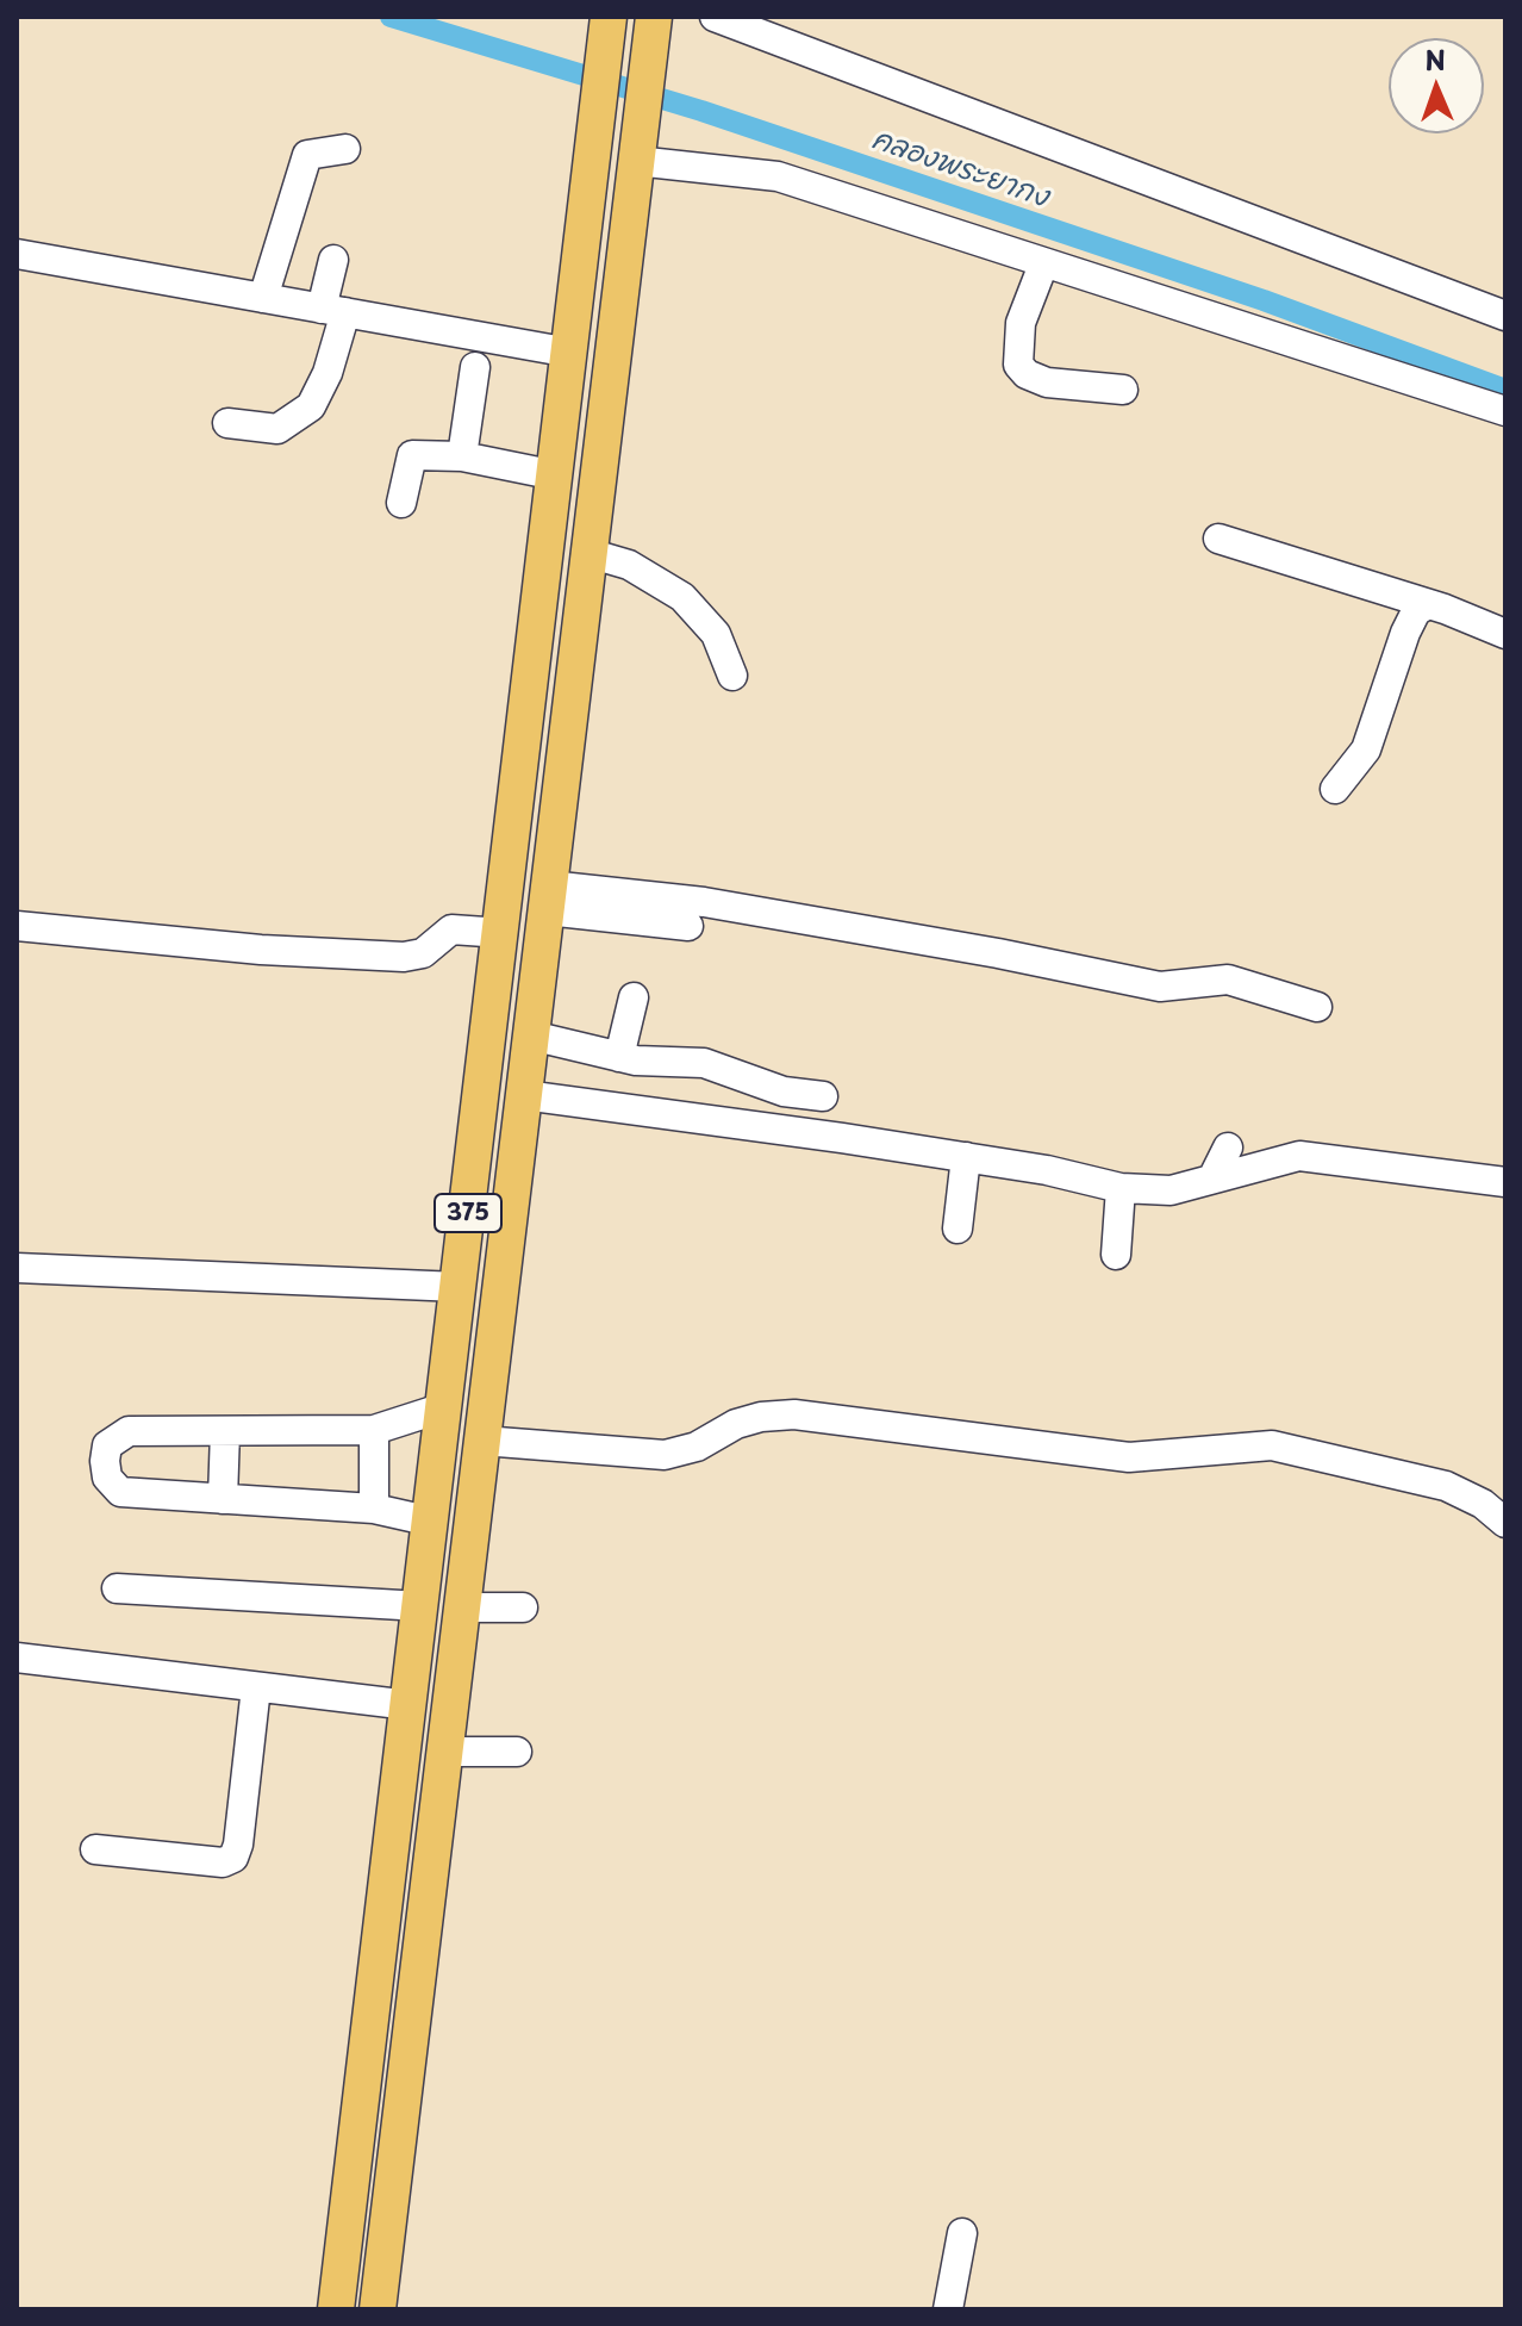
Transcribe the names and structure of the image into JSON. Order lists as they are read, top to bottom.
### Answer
{
  "streets": {
    "main road": ["375"]
  },
  "water": ["คลองพระยากง"],
  "north": "top"
}
